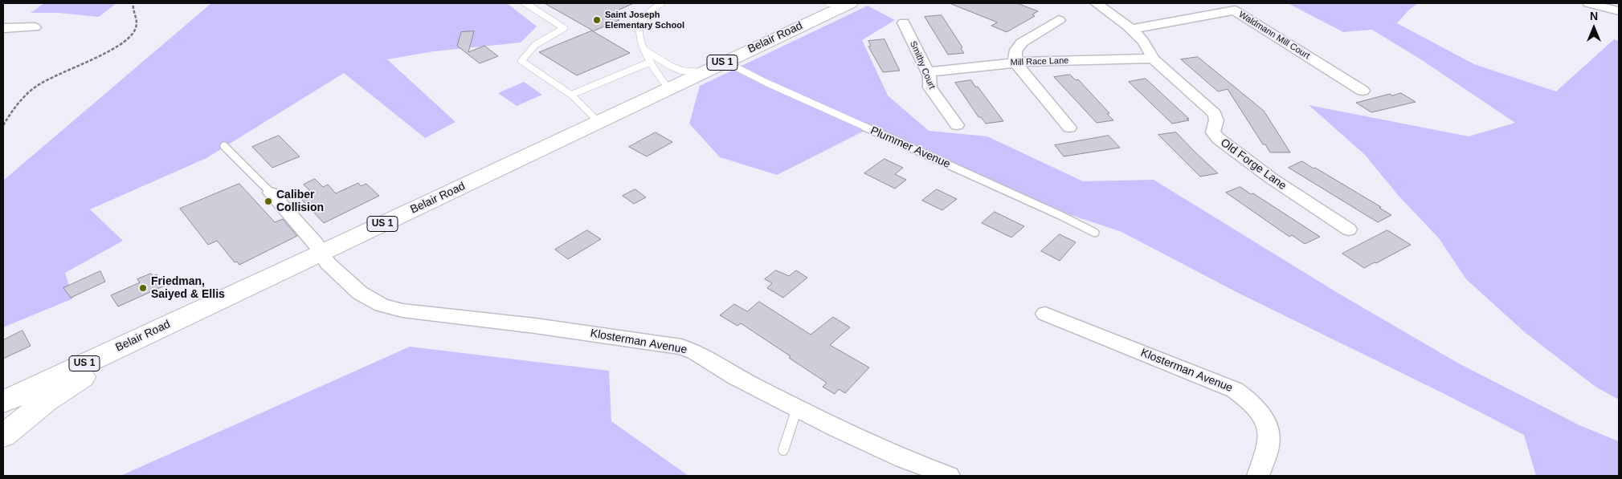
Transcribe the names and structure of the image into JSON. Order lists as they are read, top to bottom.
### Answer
{
  "streets": {
    "highway": ["Belair Road", "US 1"],
    "street": [
      "Waldmann Mill Court",
      "Mill Race Lane",
      "Smithy Court",
      "Old Forge Lane",
      "Klosterman Avenue"
    ],
    "lane": ["Plummer Avenue"]
  },
  "crossings": [
    ["Waldmann Mill Court", "Old Forge Lane"],
    ["Belair Road", "Plummer Avenue"],
    ["Belair Road", "Klosterman Avenue"],
    ["Mill Race Lane", "Smithy Court"],
    ["Mill Race Lane", "Old Forge Lane"]
  ],
  "places": ["Saint Joseph Elementary School", "Caliber Collision", "Friedman, Saiyed & Ellis"],
  "north": "top"
}
